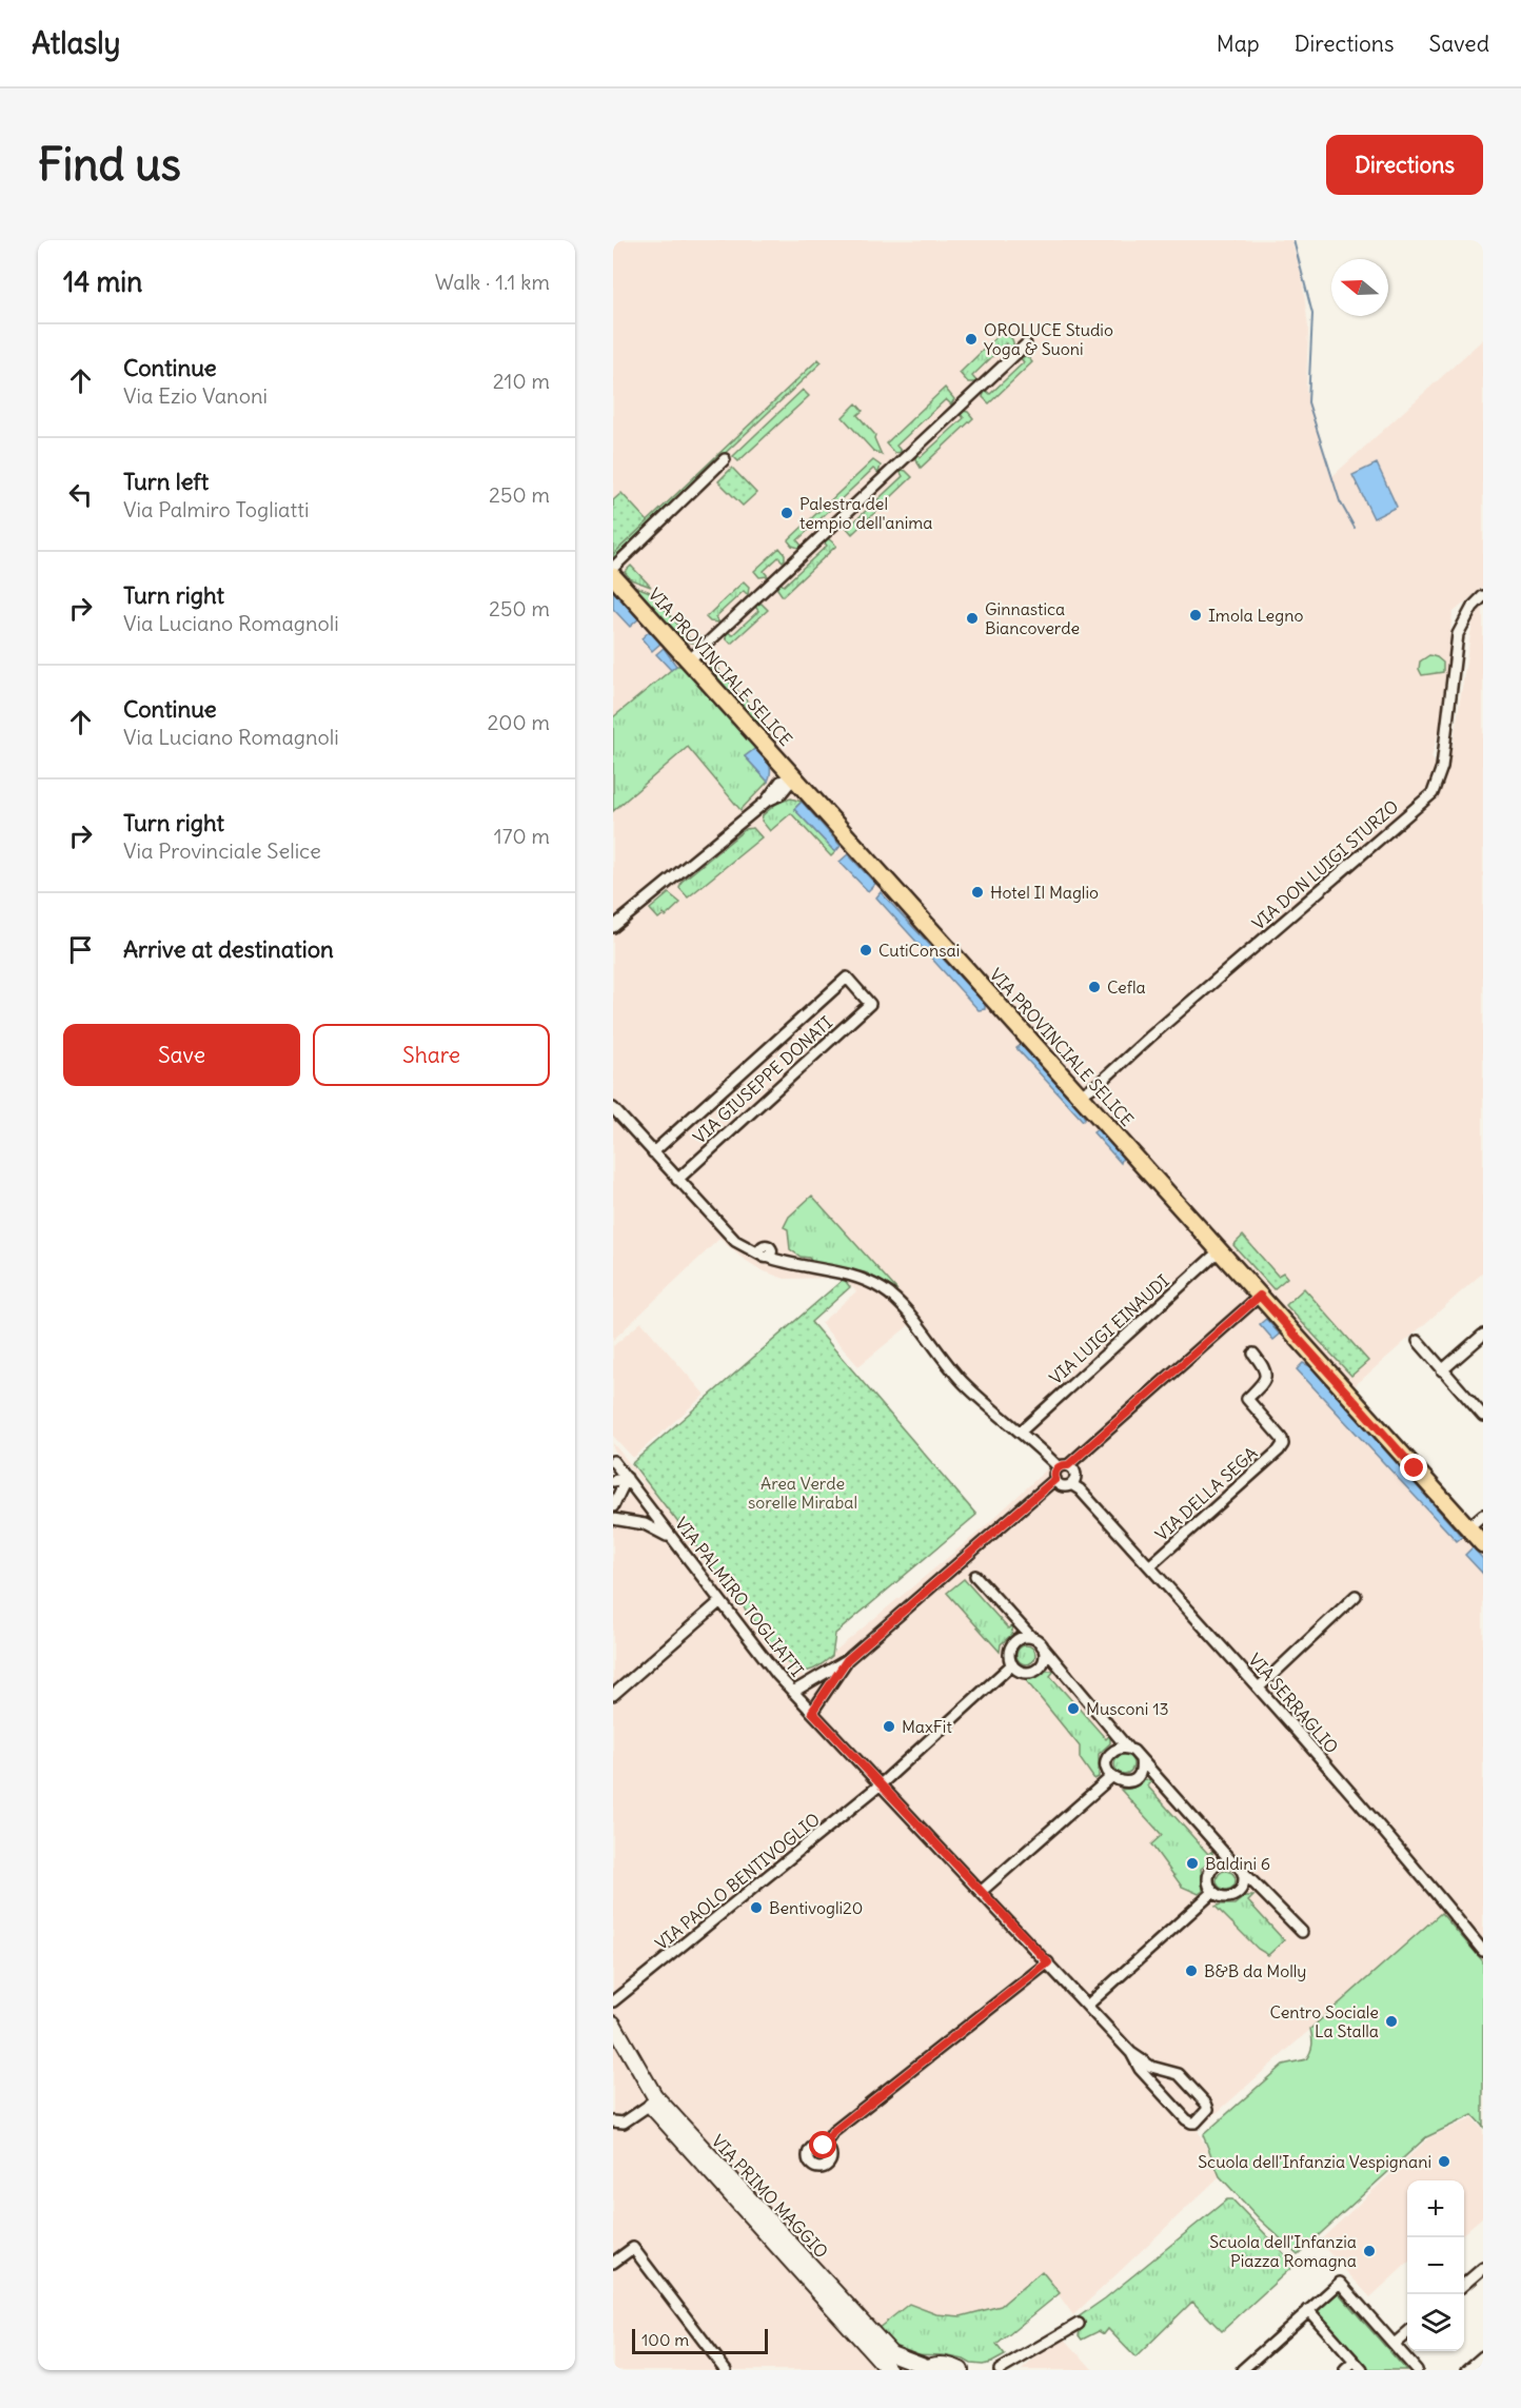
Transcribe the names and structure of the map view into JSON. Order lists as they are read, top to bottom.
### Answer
{
  "streets": {
    "main road": ["VIA PROVINCIALE SELICE"],
    "street": [
      "VIA DON LUIGI STURZO",
      "VIA GIUSEPPE DONATI",
      "VIA LUIGI EINAUDI",
      "VIA DELLA SEGA",
      "VIA PALMIRO TOGLIATTI",
      "VIA SERRAGLIO",
      "VIA PAOLO BENTIVOGLIO",
      "VIA PRIMO MAGGIO"
    ]
  },
  "crossings": [
    ["VIA PROVINCIALE SELICE", "VIA DON LUIGI STURZO"],
    ["VIA PROVINCIALE SELICE", "VIA LUIGI EINAUDI"],
    ["VIA DELLA SEGA", "VIA SERRAGLIO"],
    ["VIA PALMIRO TOGLIATTI", "VIA PAOLO BENTIVOGLIO"]
  ],
  "parks": ["Area Verde sorelle Mirabal"],
  "places": [
    "OROLUCE Studio Yoga & Suoni",
    "Palestra del tempio dell'anima",
    "Imola Legno",
    "Ginnastica Biancoverde",
    "Hotel Il Maglio",
    "CutiConsai",
    "Cefla",
    "Musconi 13",
    "MaxFit",
    "Baldini 6",
    "Bentivogli20",
    "B&B da Molly",
    "Centro Sociale La Stalla",
    "Scuola dell'Infanzia Vespignani",
    "Scuola dell'Infanzia Piazza Romagna"
  ],
  "scale_bar": "100 m",
  "north": "left",
  "page": {
    "header": "Atlasly",
    "nav": ["Map", "Directions", "Saved"],
    "buttons": [
      "Directions",
      ["Save", "Share"]
    ],
    "title": "Find us",
    "heading": ["14 min", "Walk · 1.1 km"],
    "list": [
      ["Continue", "Via Ezio Vanoni", "210 m"],
      ["Turn left", "Via Palmiro Togliatti", "250 m"],
      ["Turn right", "Via Luciano Romagnoli", "250 m"],
      ["Continue", "Via Luciano Romagnoli", "200 m"],
      ["Turn right", "Via Provinciale Selice", "170 m"],
      "Arrive at destination"
    ],
    "map_buttons": ["+", "−"],
    "scale": "100 m"
  }
}
